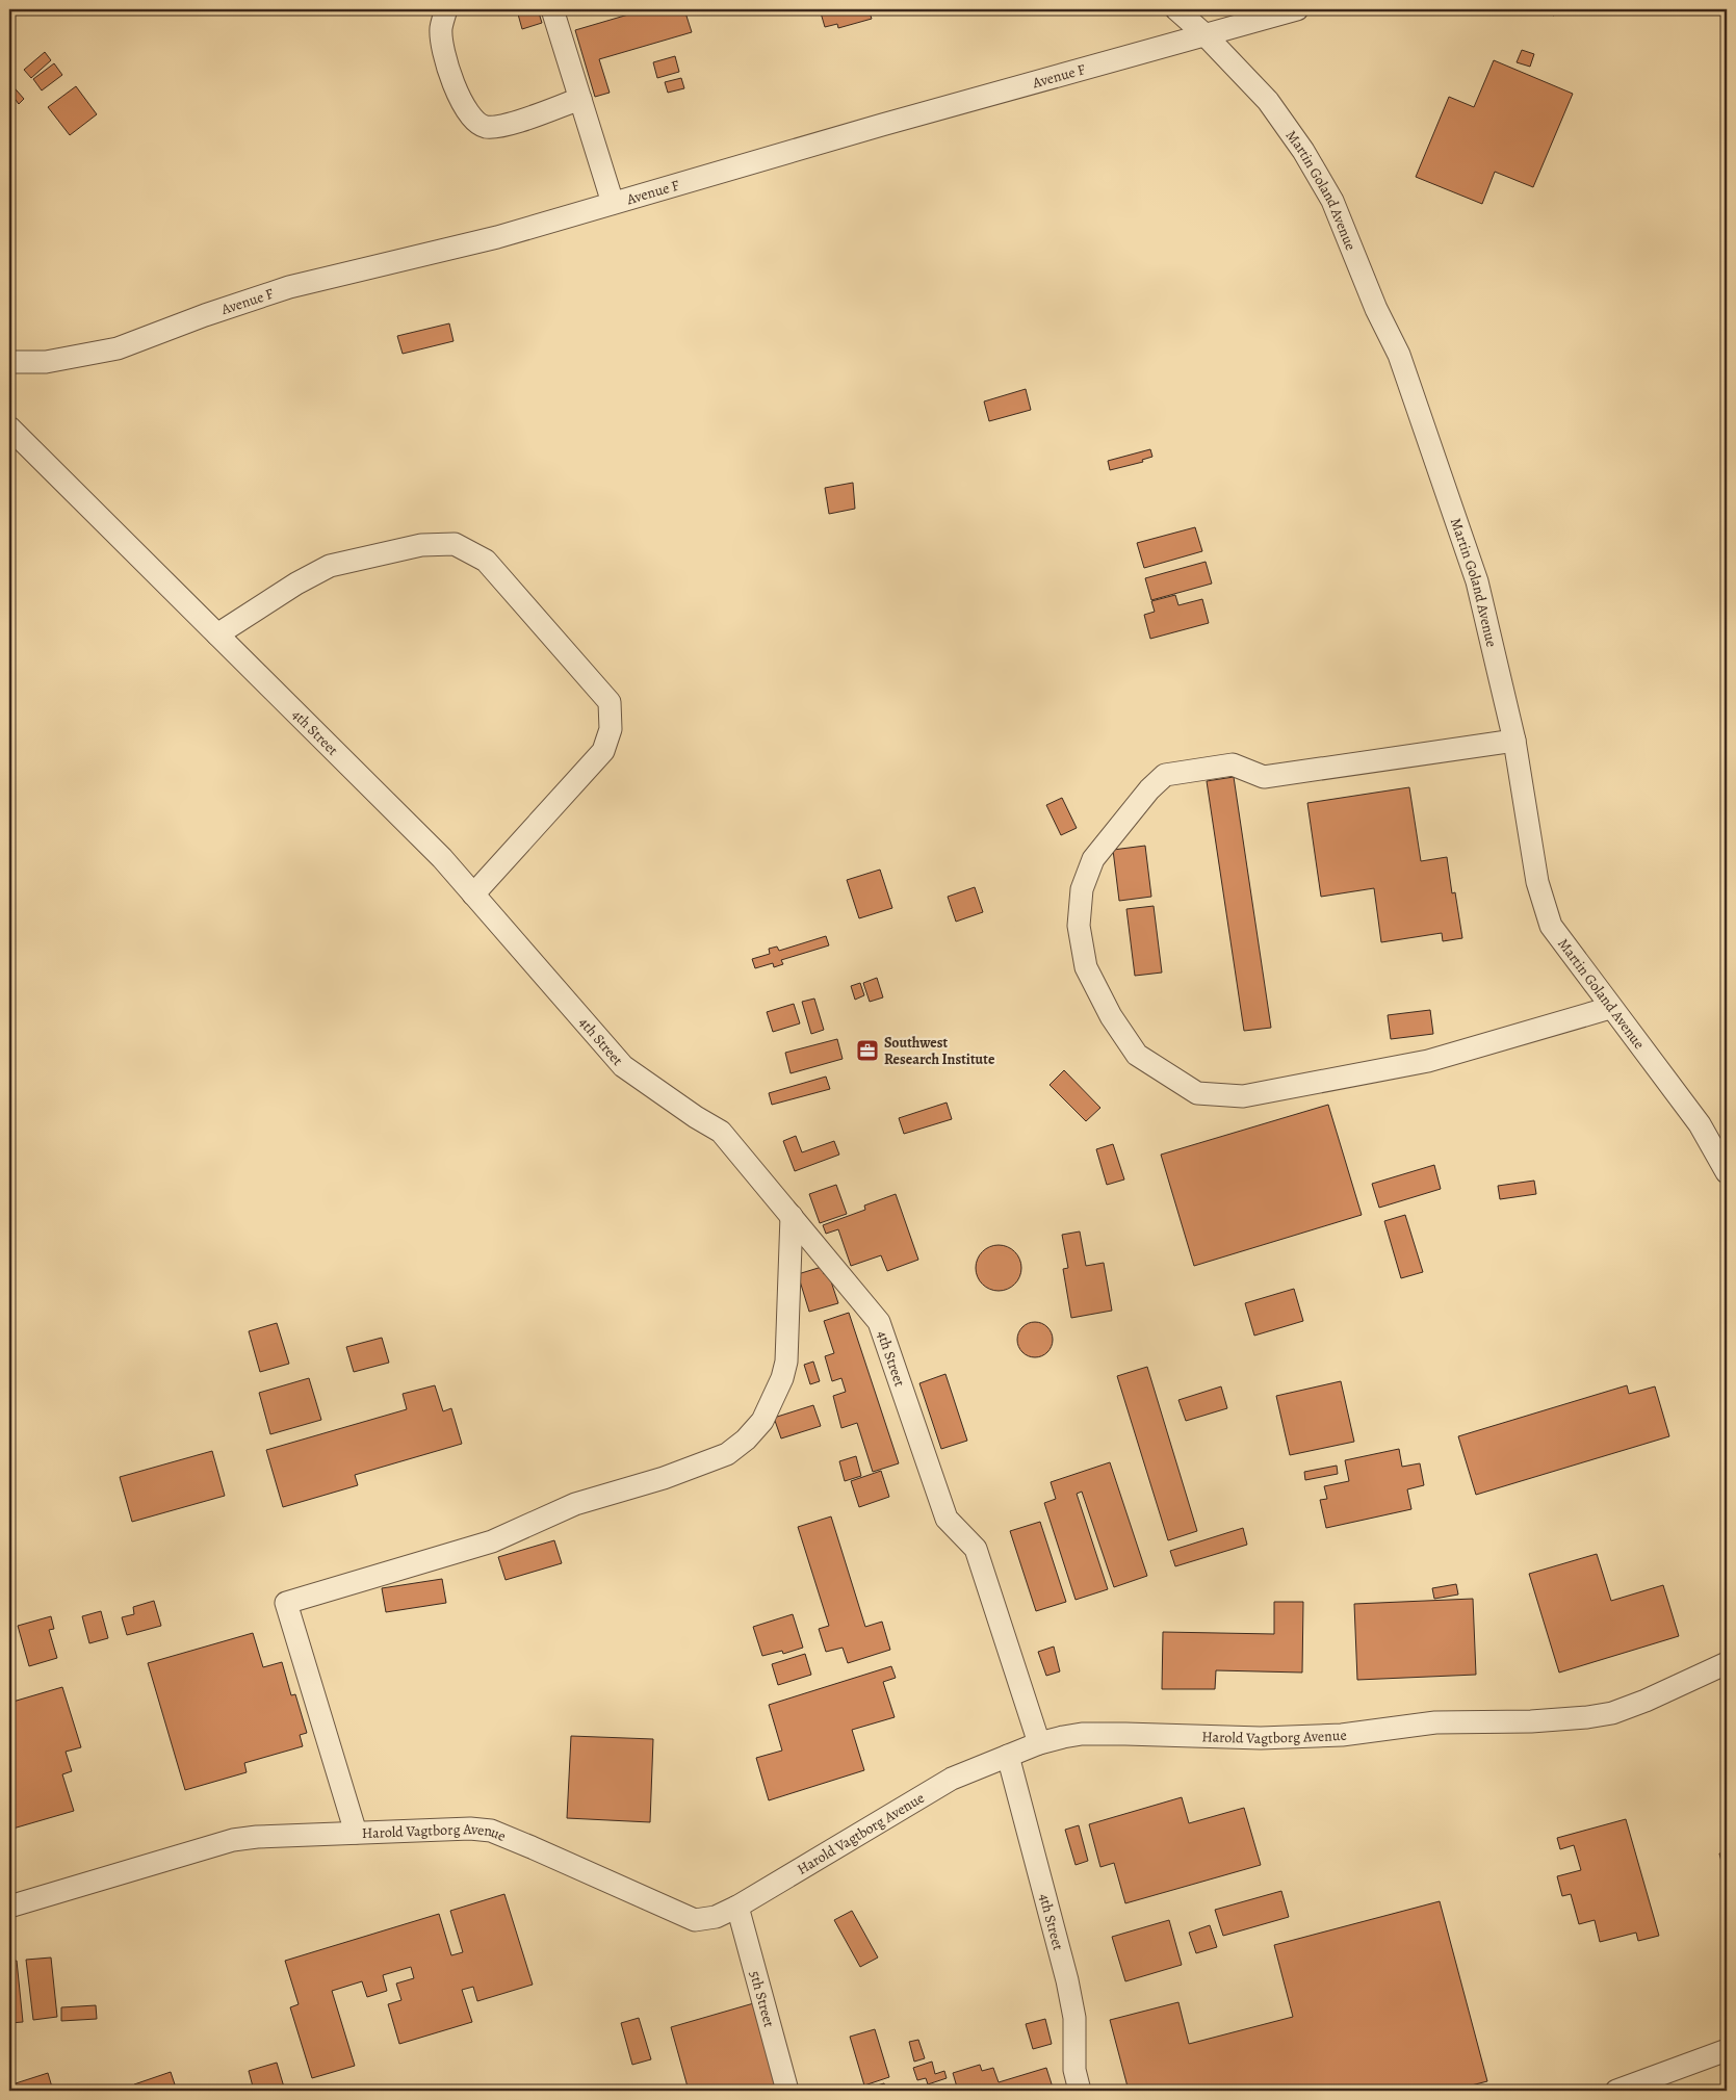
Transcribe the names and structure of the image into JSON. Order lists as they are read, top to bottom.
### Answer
{
  "streets": {
    "street": [
      "Avenue F",
      "Martin Goland Avenue",
      "4th Street",
      "Harold Vagtborg Avenue",
      "5th Street"
    ]
  },
  "crossings": [
    ["Avenue F", "Martin Goland Avenue"],
    ["4th Street", "Harold Vagtborg Avenue"],
    ["Harold Vagtborg Avenue", "5th Street"]
  ],
  "places": {
    "office": ["Southwest Research Institute"]
  }
}
